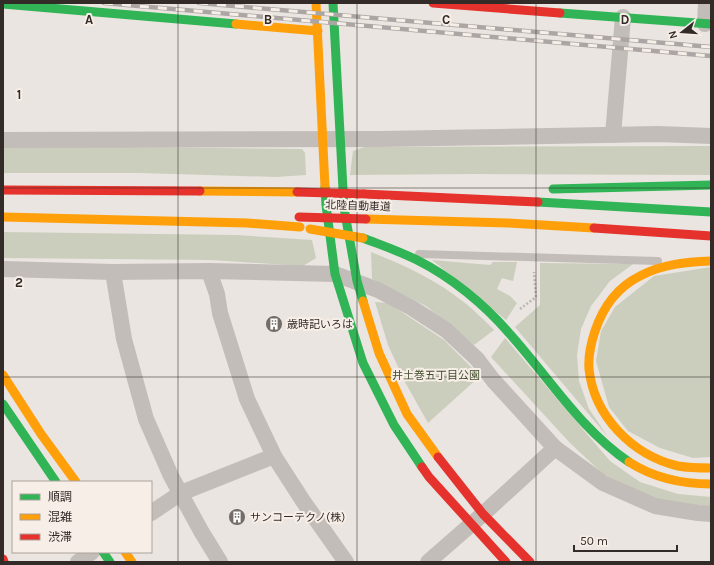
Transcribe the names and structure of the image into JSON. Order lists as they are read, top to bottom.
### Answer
{
  "streets": {
    "main road": ["北陸自動車道"]
  },
  "parks": ["井土巻五丁目公園"],
  "places": {
    "building": ["歳時記いろは", "サンコーテクノ(株)"]
  },
  "legend": ["順調", "混雑", "渋滞"],
  "scale_bar": "50 m",
  "north": "left",
  "grid": {
    "columns": [
      "A",
      "B",
      "C",
      "D"
    ],
    "rows": ["1", "2"]
  }
}
